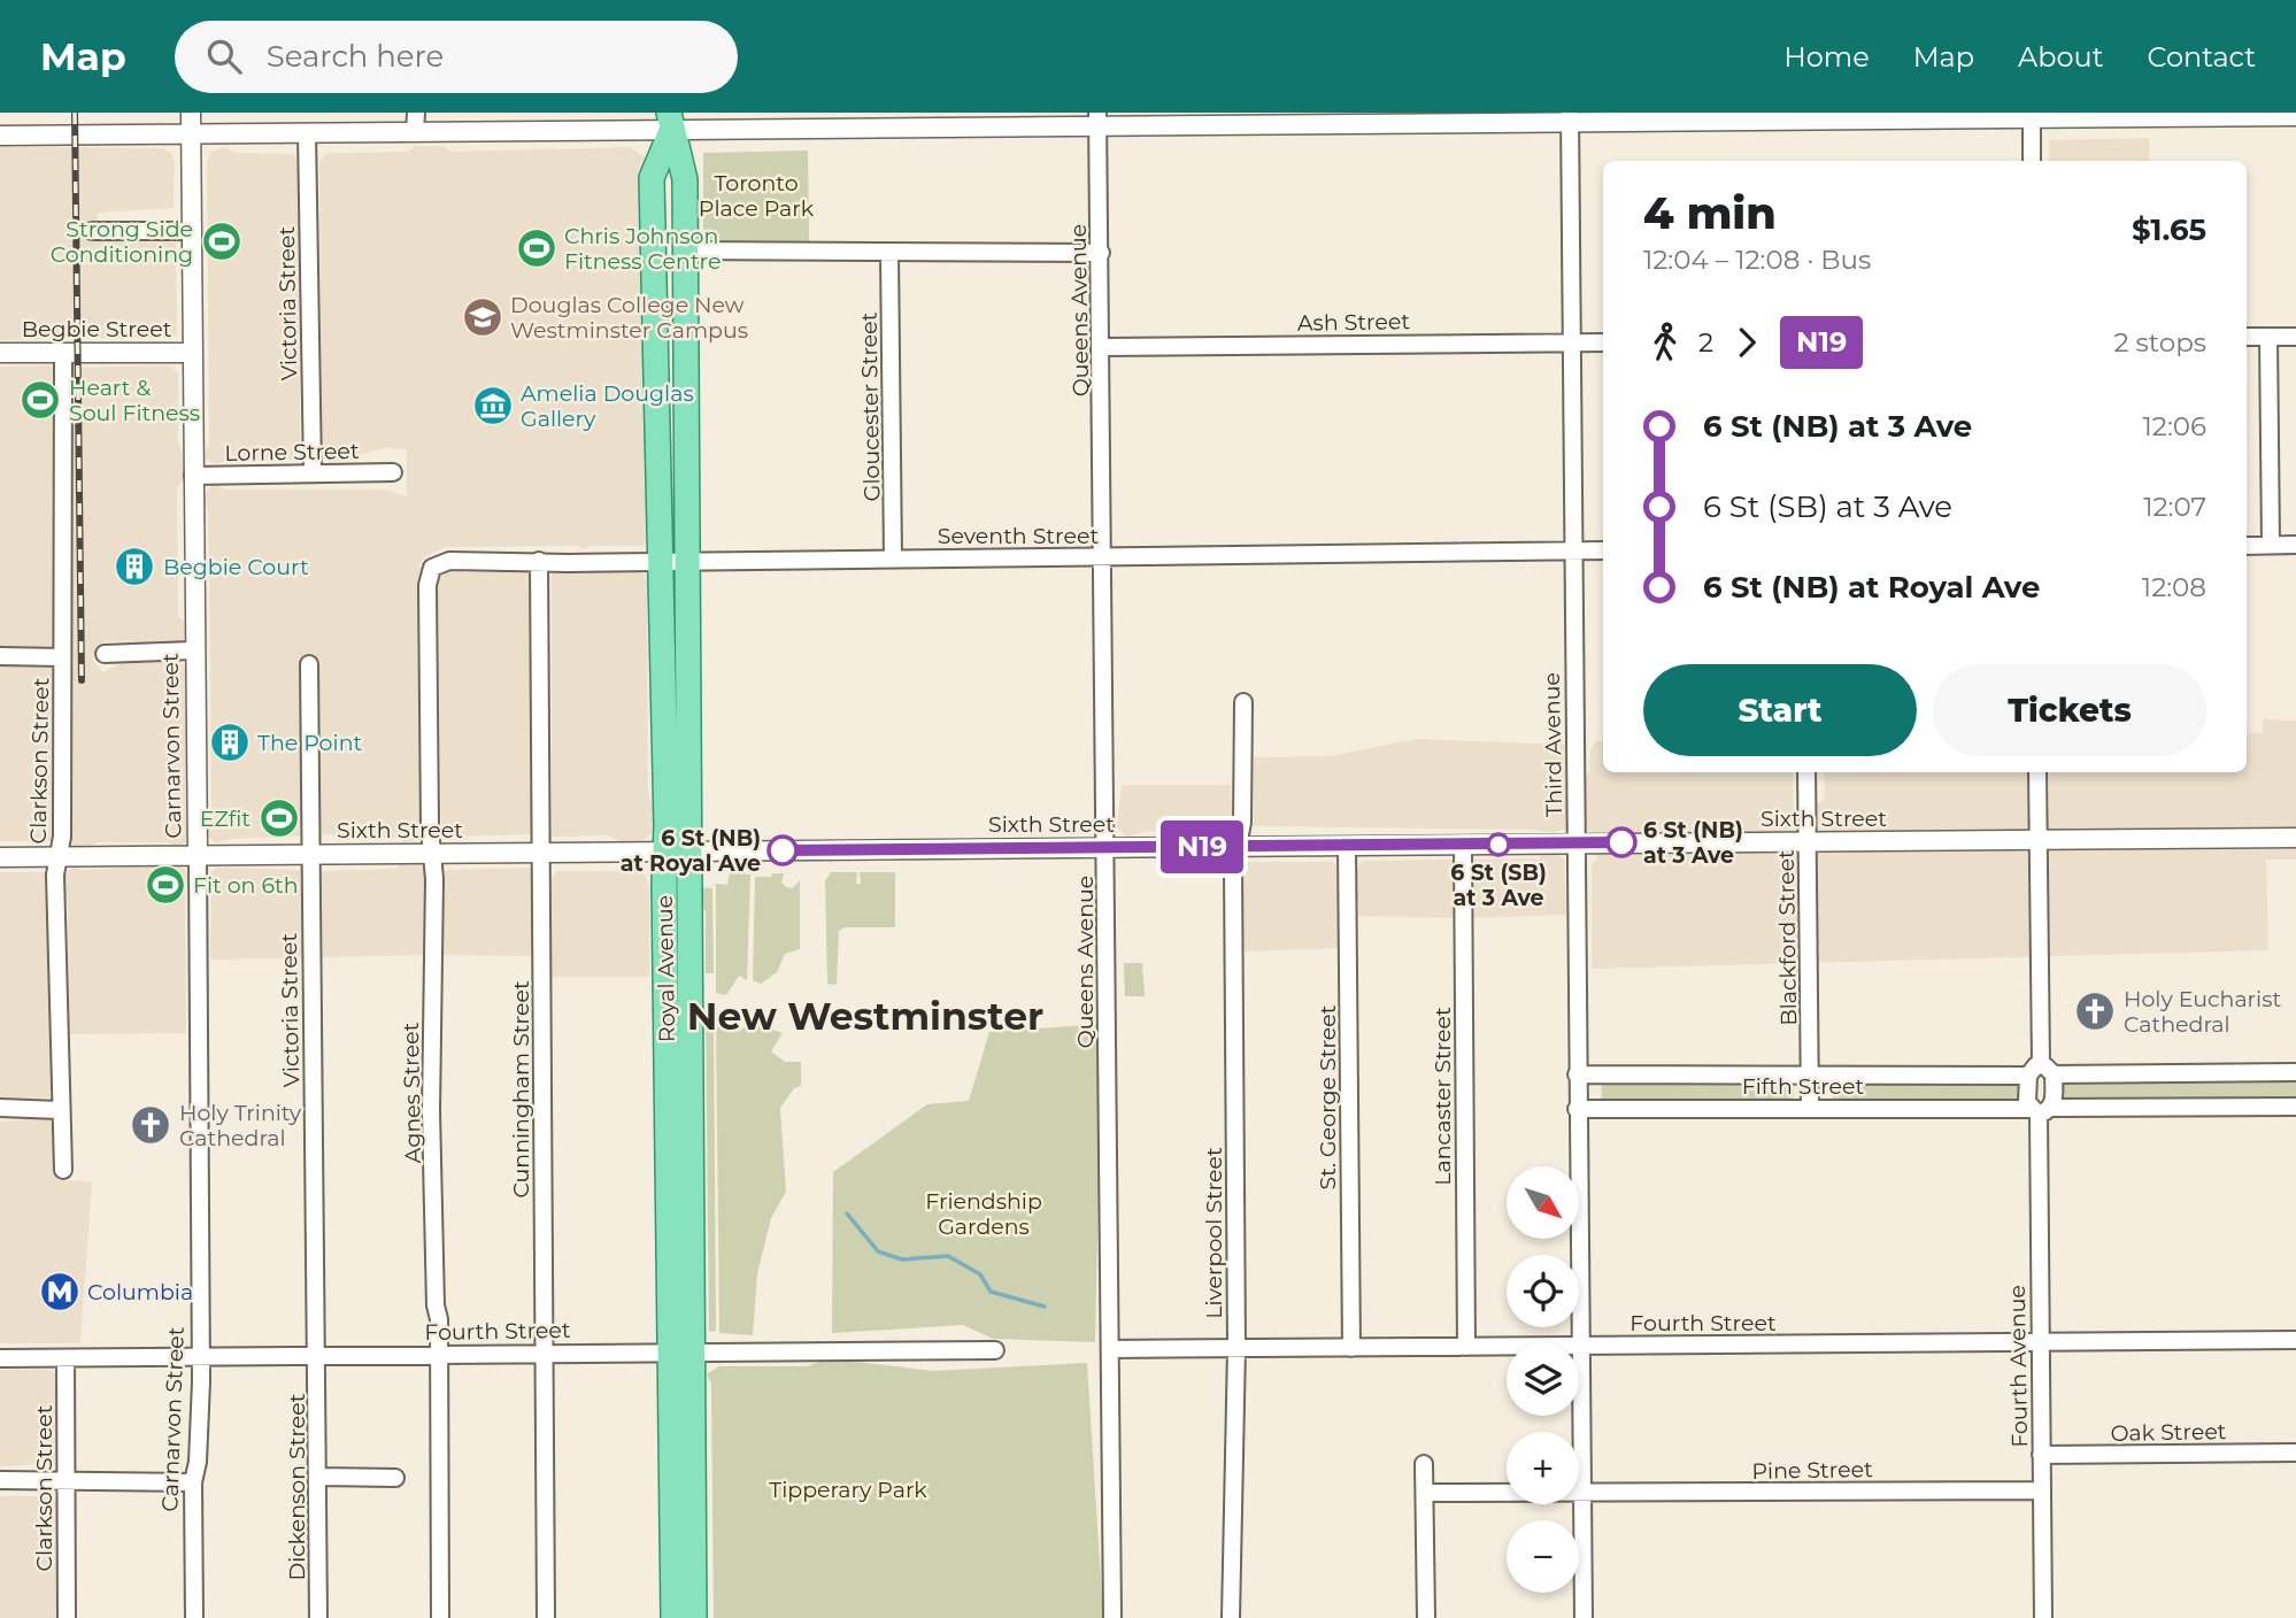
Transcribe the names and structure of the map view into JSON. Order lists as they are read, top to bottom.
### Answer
{
  "streets": {
    "main road": ["Royal Avenue"],
    "street": [
      "Victoria Street",
      "Queens Avenue",
      "Ash Street",
      "Begbie Street",
      "Gloucester Street",
      "Lorne Street",
      "Seventh Street",
      "Third Avenue",
      "Carnarvon Street",
      "Clarkson Street",
      "Sixth Street",
      "Blackford Street",
      "Fifth Street",
      "Cunningham Street",
      "Agnes Street",
      "Lancaster Street",
      "St. George Street",
      "Liverpool Street",
      "Fourth Street",
      "Fourth Avenue",
      "Oak Street",
      "Pine Street",
      "Dickenson Street"
    ]
  },
  "crossings": [
    ["Victoria Street", "Lorne Street"],
    ["Victoria Street", "Sixth Street"],
    ["Victoria Street", "Fourth Street"],
    ["Victoria Street", "Dickenson Street"],
    ["Queens Avenue", "Ash Street"],
    ["Queens Avenue", "Seventh Street"],
    ["Queens Avenue", "Sixth Street"],
    ["Queens Avenue", "Fourth Street"],
    ["Ash Street", "Third Avenue"],
    ["Begbie Street", "Carnarvon Street"],
    ["Begbie Street", "Clarkson Street"],
    ["Gloucester Street", "Seventh Street"],
    ["Lorne Street", "Carnarvon Street"],
    ["Seventh Street", "Third Avenue"],
    ["Seventh Street", "Royal Avenue"],
    ["Seventh Street", "Cunningham Street"],
    ["Seventh Street", "Agnes Street"],
    ["Third Avenue", "Sixth Street"],
    ["Third Avenue", "Fifth Street"],
    ["Third Avenue", "Fourth Street"],
    ["Third Avenue", "Pine Street"],
    ["Carnarvon Street", "Sixth Street"],
    ["Carnarvon Street", "Fourth Street"],
    ["Clarkson Street", "Sixth Street"],
    ["Clarkson Street", "Fourth Street"],
    ["Sixth Street", "Blackford Street"],
    ["Sixth Street", "Royal Avenue"],
    ["Sixth Street", "Cunningham Street"],
    ["Sixth Street", "Agnes Street"],
    ["Sixth Street", "Lancaster Street"],
    ["Sixth Street", "St. George Street"],
    ["Sixth Street", "Liverpool Street"],
    ["Blackford Street", "Fifth Street"],
    ["Royal Avenue", "Fourth Street"],
    ["Fifth Street", "Fourth Avenue"],
    ["Cunningham Street", "Fourth Street"],
    ["Agnes Street", "Fourth Street"],
    ["Lancaster Street", "Fourth Street"],
    ["St. George Street", "Fourth Street"],
    ["Liverpool Street", "Fourth Street"],
    ["Fourth Street", "Fourth Avenue"],
    ["Fourth Street", "Dickenson Street"],
    ["Fourth Avenue", "Oak Street"],
    ["Fourth Avenue", "Pine Street"]
  ],
  "districts": ["New Westminster"],
  "parks": ["Toronto Place Park", "Friendship Gardens", "Tipperary Park"],
  "places": {
    "sports": [
      "Strong Side Conditioning",
      "Chris Johnson Fitness Centre",
      "Heart & Soul Fitness",
      "EZfit",
      "Fit on 6th"
    ],
    "school or university": ["Douglas College New Westminster Campus"],
    "museum": ["Amelia Douglas Gallery"],
    "building": ["Begbie Court", "The Point"],
    "other": ["6 St (NB) at 3 Ave", "6 St (SB) at 3 Ave", "6 St (NB) at Royal Ave"],
    "church": ["Holy Eucharist Cathedral", "Holy Trinity Cathedral"],
    "metro station": ["Columbia"]
  },
  "lines": ["bus line N19"],
  "north": "bottom right",
  "page": {
    "header": "Map",
    "search": "Search here",
    "nav": [
      "Home",
      "Map",
      "About",
      "Contact"
    ],
    "on_map": "N19",
    "heading": ["4 min", "12:04 – 12:08 · Bus", "$1.65"],
    "legs": ["2", "N19", "2 stops"],
    "list": [
      {
        "name": "6 St (NB) at 3 Ave",
        "value": "12:06"
      },
      {
        "name": "6 St (SB) at 3 Ave",
        "value": "12:07"
      },
      {
        "name": "6 St (NB) at Royal Ave",
        "value": "12:08"
      }
    ],
    "buttons": ["Start", "Tickets"],
    "map_buttons": ["+", "−"]
  }
}
